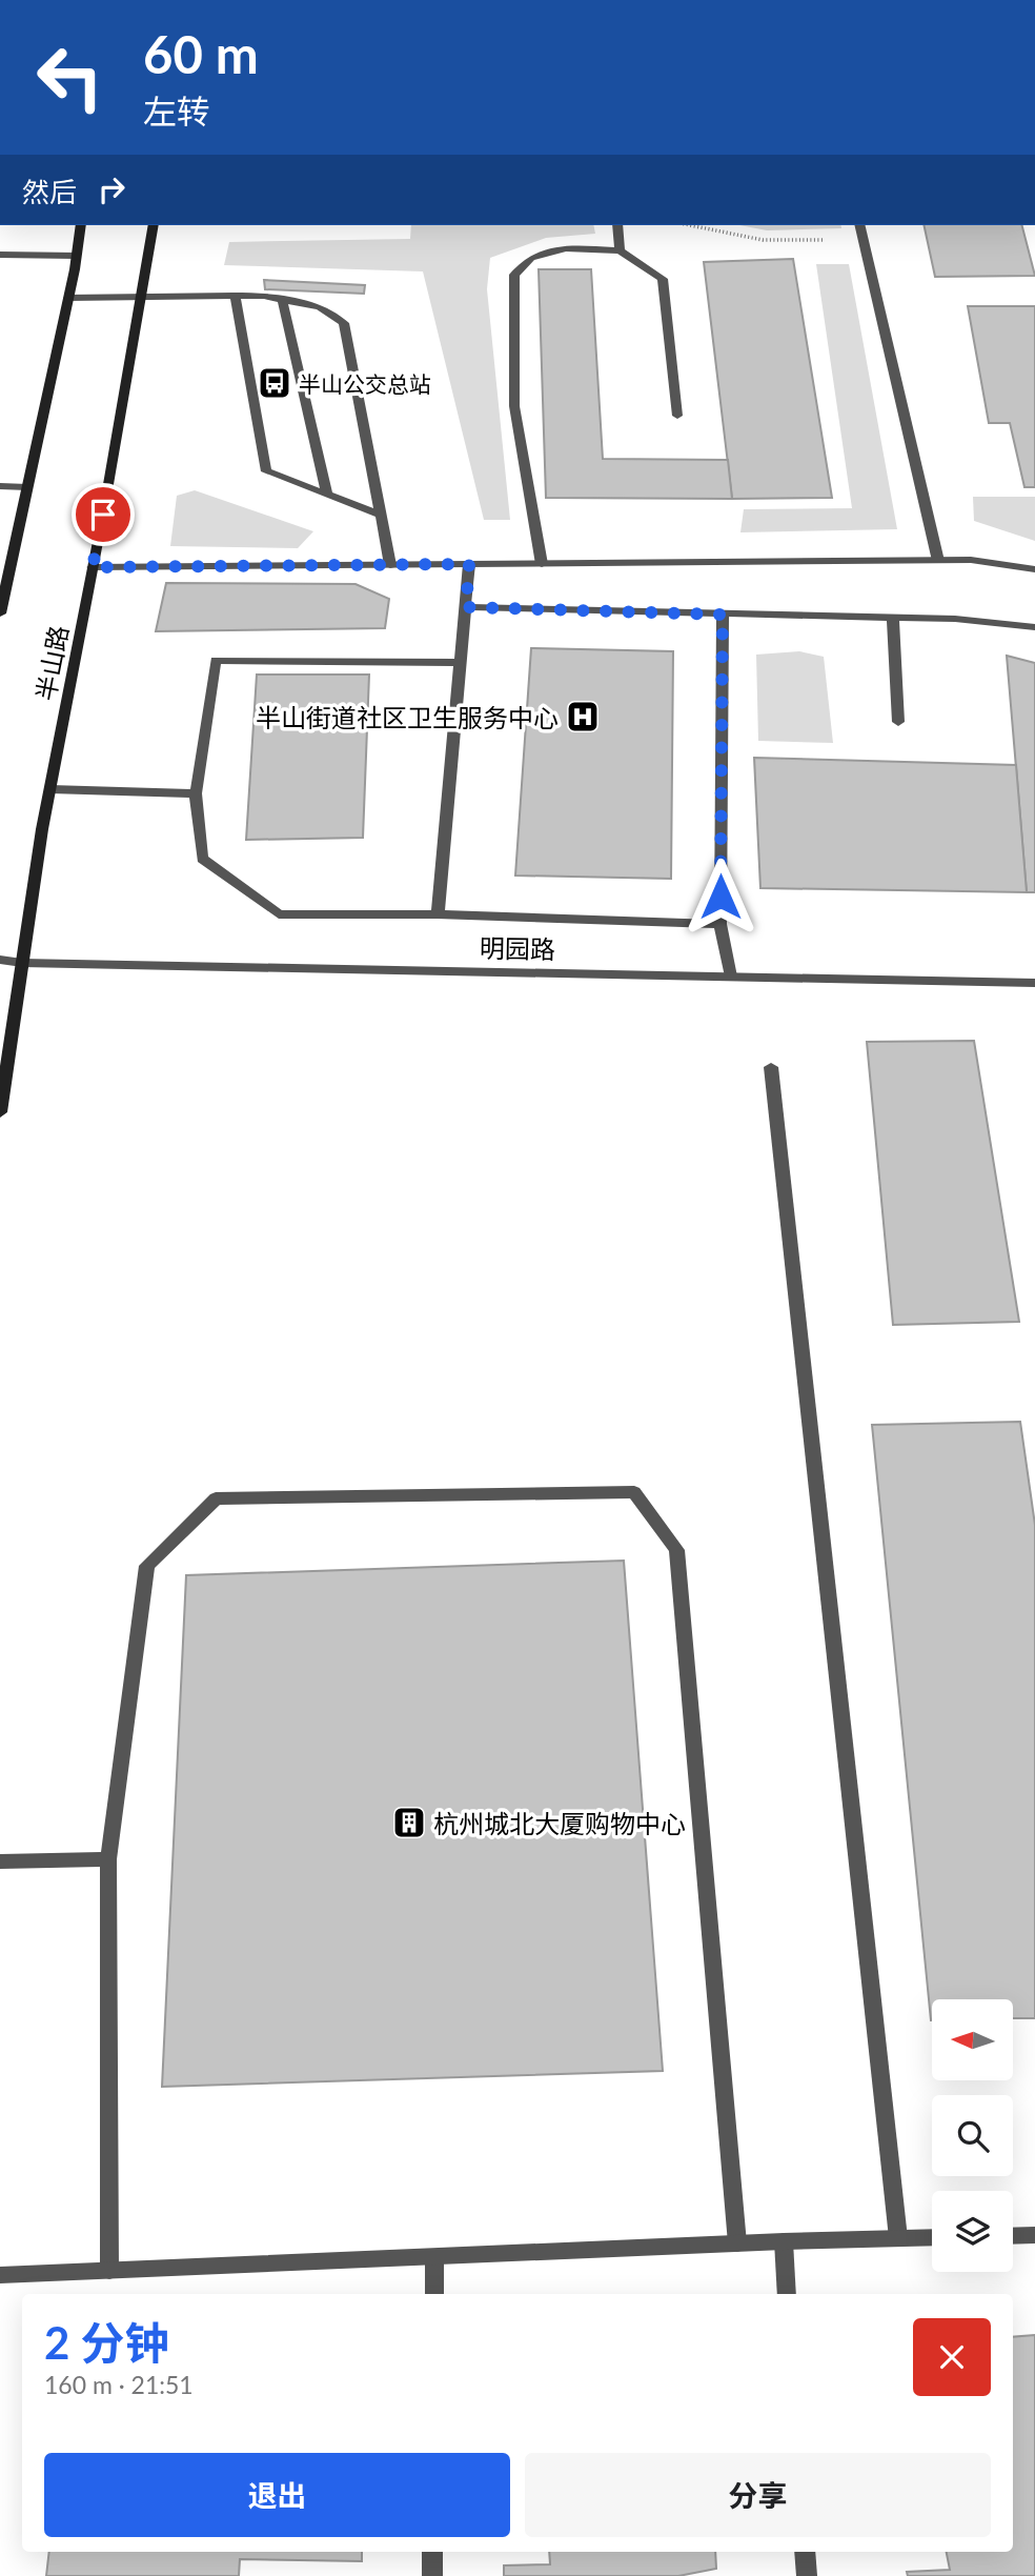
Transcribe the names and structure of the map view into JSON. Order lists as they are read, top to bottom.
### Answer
{
  "streets": {
    "main road": ["半山路"],
    "street": ["明园路"]
  },
  "crossings": [
    ["半山路", "明园路"]
  ],
  "places": {
    "bus stop": ["半山公交总站"],
    "hospital": ["半山街道社区卫生服务中心"],
    "building": ["杭州城北大厦购物中心"]
  },
  "north": "left",
  "page": {
    "turn": ["60 m", "左转"],
    "then": "然后",
    "heading": ["2 分钟", "160 m · 21:51"],
    "buttons": ["退出", "分享"]
  }
}
